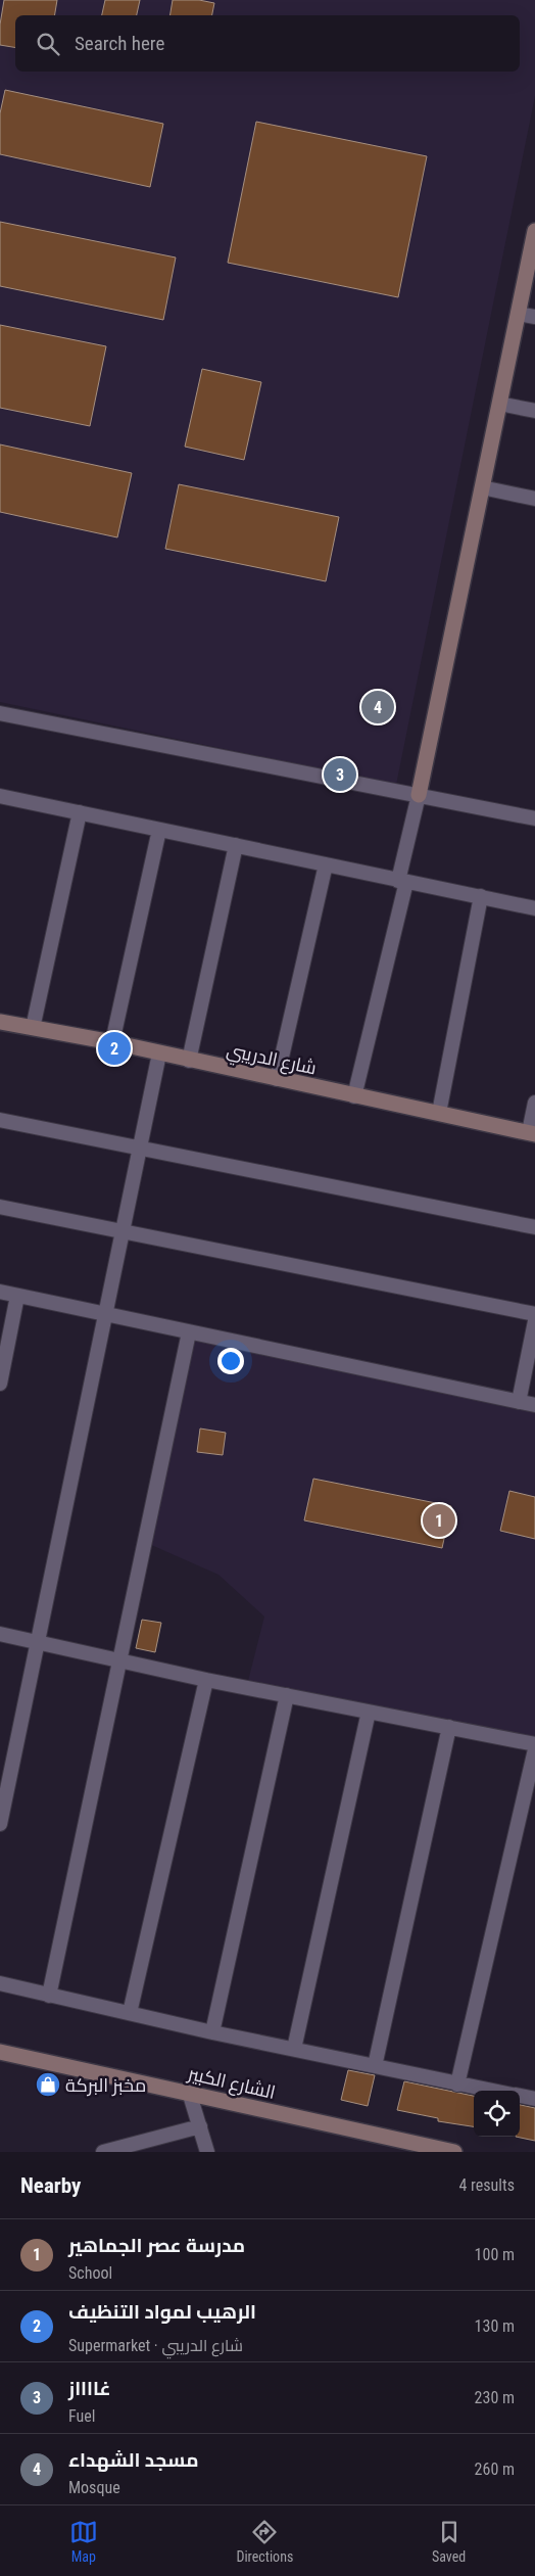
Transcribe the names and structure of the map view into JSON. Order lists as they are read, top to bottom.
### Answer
{
  "streets": {
    "street": ["شارع الدريبي", "الشارع الكبير"]
  },
  "places": {
    "shop": ["مخبز البركة"]
  },
  "page": {
    "search": "Search here",
    "pins": [
      "4",
      "3",
      "2",
      "1"
    ],
    "heading": ["Nearby", "4 results"],
    "list": [
      {
        "mark": "1",
        "name": "مدرسة عصر الجماهير",
        "note": "School",
        "value": "100 m"
      },
      {
        "mark": "2",
        "name": "الرهيب لمواد التنظيف",
        "note": "Supermarket · شارع الدريبي",
        "value": "130 m"
      },
      {
        "mark": "3",
        "name": "غااااز",
        "note": "Fuel",
        "value": "230 m"
      },
      {
        "mark": "4",
        "name": "مسجد الشهداء",
        "note": "Mosque",
        "value": "260 m"
      }
    ],
    "nav": ["Map", "Directions", "Saved"]
  }
}
